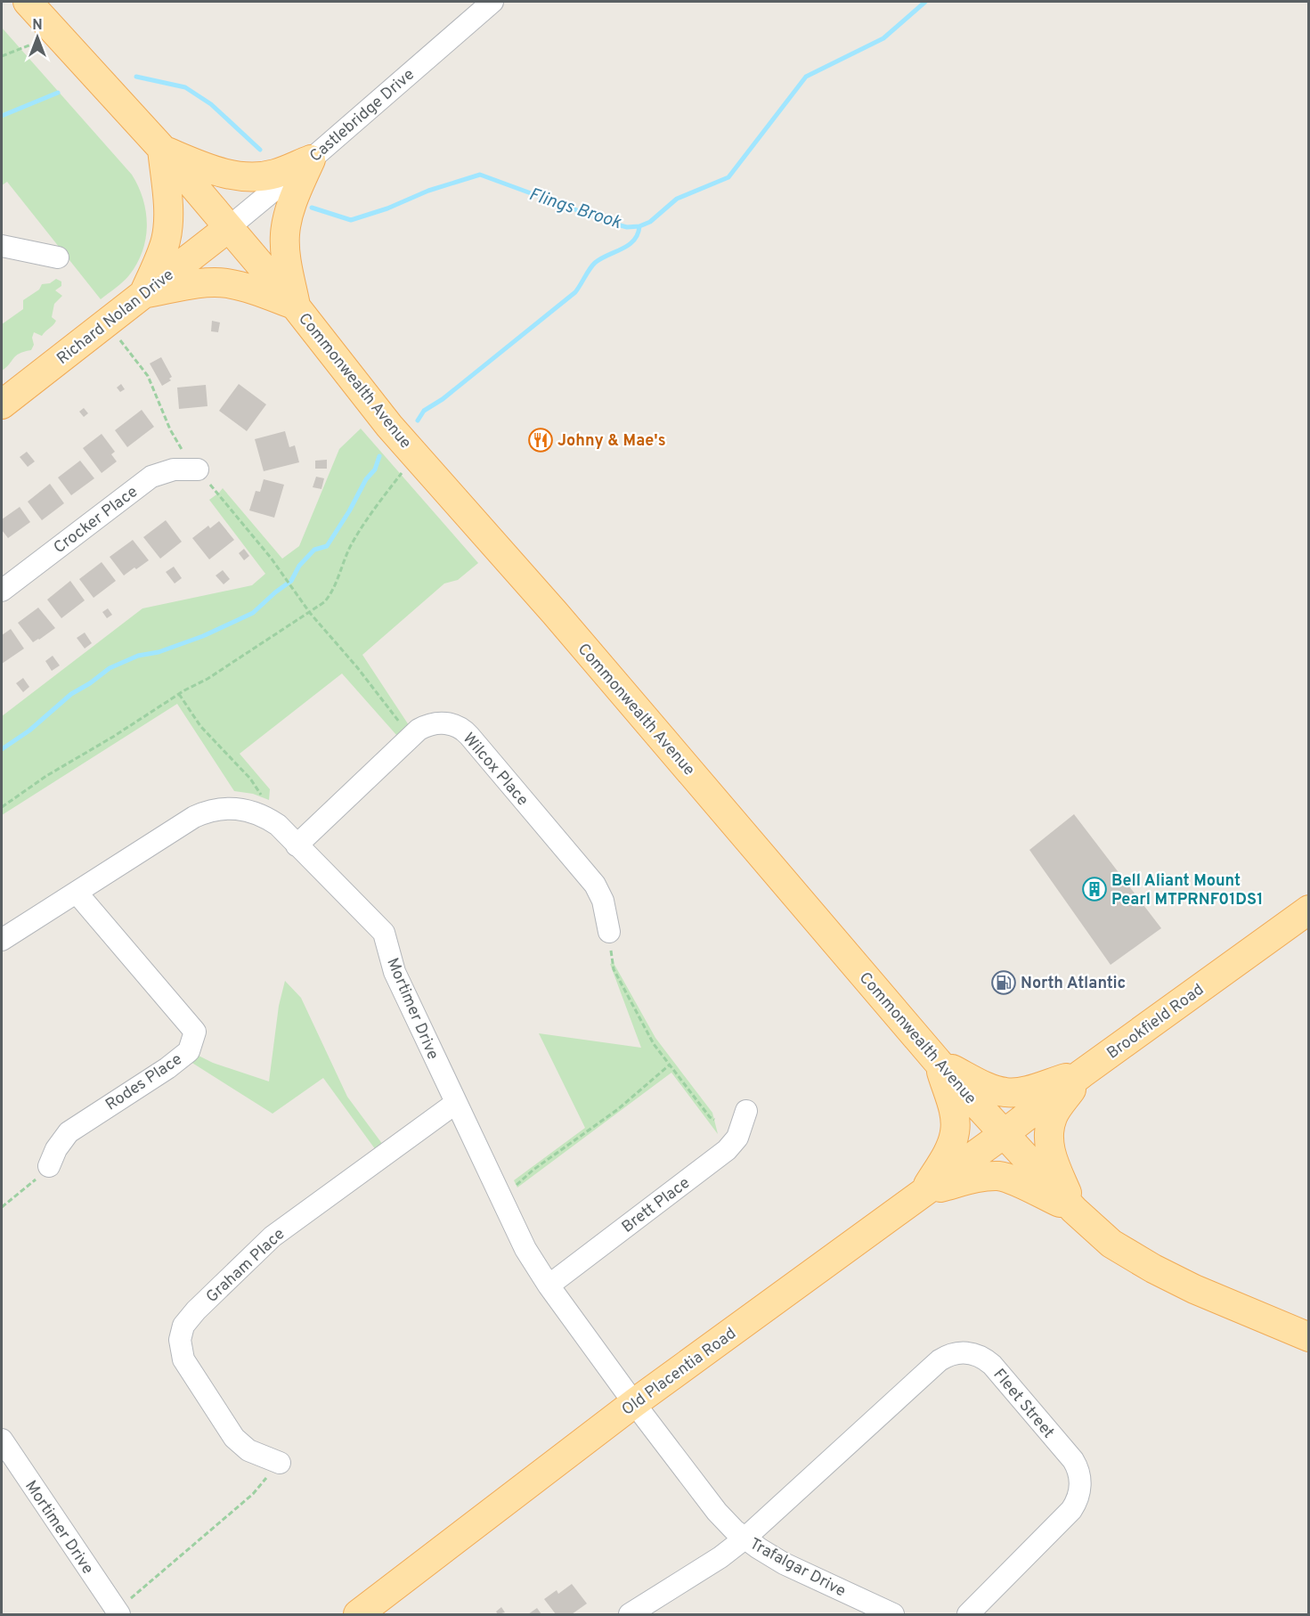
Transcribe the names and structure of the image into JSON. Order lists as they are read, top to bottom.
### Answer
{
  "streets": {
    "main road": [
      "Richard Nolan Drive",
      "Commonwealth Avenue",
      "Brookfield Road",
      "Old Placentia Road"
    ],
    "street": [
      "Castlebridge Drive",
      "Crocker Place",
      "Wilcox Place",
      "Mortimer Drive",
      "Rodes Place",
      "Brett Place",
      "Graham Place",
      "Fleet Street",
      "Trafalgar Drive"
    ]
  },
  "crossings": [
    ["Castlebridge Drive", "Richard Nolan Drive"],
    ["Castlebridge Drive", "Commonwealth Avenue"],
    ["Richard Nolan Drive", "Commonwealth Avenue"],
    ["Commonwealth Avenue", "Brookfield Road"],
    ["Commonwealth Avenue", "Old Placentia Road"],
    ["Wilcox Place", "Mortimer Drive"],
    ["Mortimer Drive", "Rodes Place"],
    ["Mortimer Drive", "Brett Place"],
    ["Mortimer Drive", "Graham Place"],
    ["Mortimer Drive", "Old Placentia Road"],
    ["Mortimer Drive", "Trafalgar Drive"],
    ["Brookfield Road", "Old Placentia Road"],
    ["Old Placentia Road", "Trafalgar Drive"],
    ["Fleet Street", "Trafalgar Drive"]
  ],
  "water": ["Flings Brook"],
  "places": {
    "restaurant": ["Johny & Mae's"],
    "building": ["Bell Aliant Mount Pearl MTPRNF01DS1"],
    "fuel station": ["North Atlantic"]
  },
  "north": "top"
}
